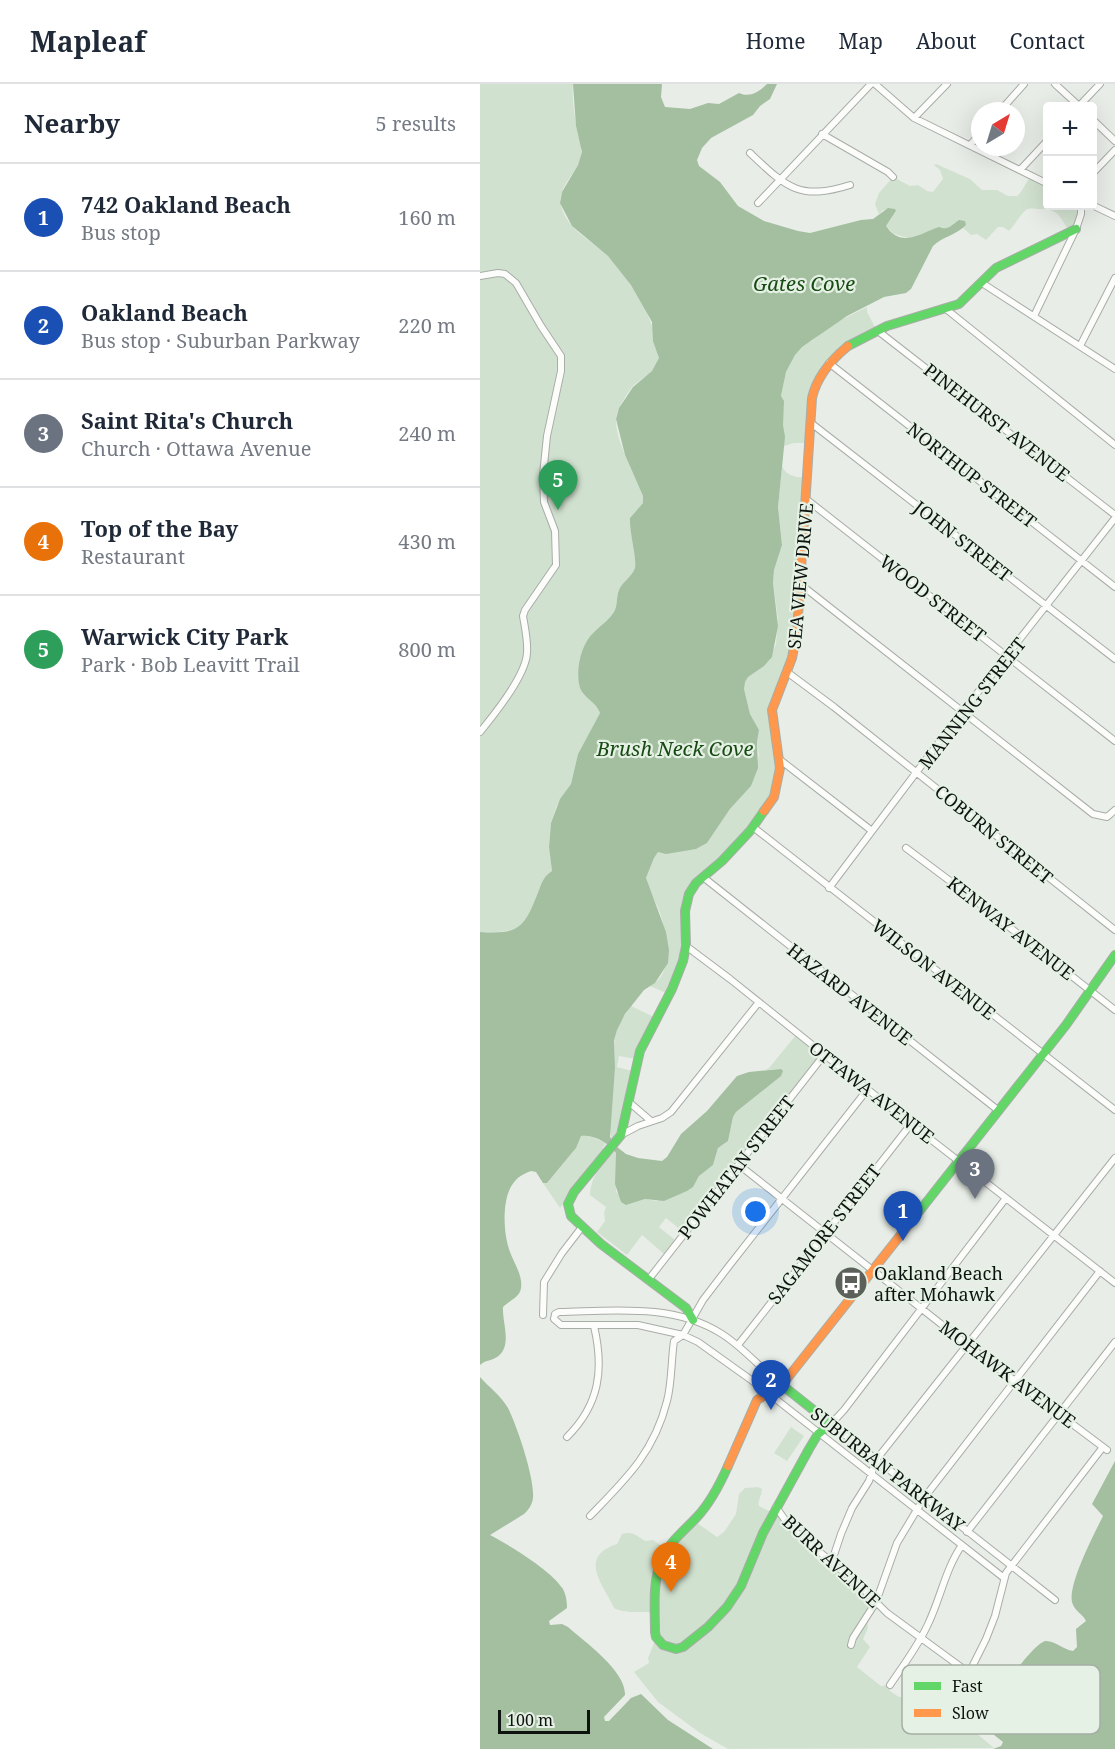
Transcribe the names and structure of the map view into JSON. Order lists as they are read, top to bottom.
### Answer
{
  "streets": {
    "street": [
      "PINEHURST AVENUE",
      "NORTHUP STREET",
      "JOHN STREET",
      "SEA VIEW DRIVE",
      "WOOD STREET",
      "MANNING STREET",
      "COBURN STREET",
      "KENWAY AVENUE",
      "WILSON AVENUE",
      "HAZARD AVENUE",
      "OTTAWA AVENUE",
      "POWHATAN STREET",
      "SAGAMORE STREET",
      "MOHAWK AVENUE",
      "SUBURBAN PARKWAY",
      "BURR AVENUE"
    ]
  },
  "crossings": [
    ["PINEHURST AVENUE", "SEA VIEW DRIVE"],
    ["PINEHURST AVENUE", "MANNING STREET"],
    ["NORTHUP STREET", "SEA VIEW DRIVE"],
    ["NORTHUP STREET", "MANNING STREET"],
    ["JOHN STREET", "SEA VIEW DRIVE"],
    ["JOHN STREET", "MANNING STREET"],
    ["SEA VIEW DRIVE", "WOOD STREET"],
    ["SEA VIEW DRIVE", "COBURN STREET"],
    ["SEA VIEW DRIVE", "WILSON AVENUE"],
    ["SEA VIEW DRIVE", "HAZARD AVENUE"],
    ["SEA VIEW DRIVE", "OTTAWA AVENUE"],
    ["SEA VIEW DRIVE", "SUBURBAN PARKWAY"],
    ["WOOD STREET", "MANNING STREET"],
    ["MANNING STREET", "COBURN STREET"],
    ["MANNING STREET", "WILSON AVENUE"],
    ["OTTAWA AVENUE", "POWHATAN STREET"],
    ["OTTAWA AVENUE", "SAGAMORE STREET"],
    ["POWHATAN STREET", "MOHAWK AVENUE"],
    ["POWHATAN STREET", "SUBURBAN PARKWAY"],
    ["SAGAMORE STREET", "MOHAWK AVENUE"],
    ["SAGAMORE STREET", "SUBURBAN PARKWAY"],
    ["MOHAWK AVENUE", "SUBURBAN PARKWAY"],
    ["SUBURBAN PARKWAY", "BURR AVENUE"]
  ],
  "water": ["Gates Cove", "Brush Neck Cove"],
  "places": {
    "bus stop": ["Oakland Beach after Mohawk"]
  },
  "legend": ["Fast", "Slow"],
  "scale_bar": "100 m",
  "north": "top right",
  "page": {
    "header": "Mapleaf",
    "nav": [
      "Home",
      "Map",
      "About",
      "Contact"
    ],
    "heading": ["Nearby", "5 results"],
    "map_buttons": ["+", "−"],
    "list": [
      {
        "mark": "1",
        "name": "742 Oakland Beach",
        "note": "Bus stop",
        "value": "160 m"
      },
      {
        "mark": "2",
        "name": "Oakland Beach",
        "note": "Bus stop · Suburban Parkway",
        "value": "220 m"
      },
      {
        "mark": "3",
        "name": "Saint Rita's Church",
        "note": "Church · Ottawa Avenue",
        "value": "240 m"
      },
      {
        "mark": "4",
        "name": "Top of the Bay",
        "note": "Restaurant",
        "value": "430 m"
      },
      {
        "mark": "5",
        "name": "Warwick City Park",
        "note": "Park · Bob Leavitt Trail",
        "value": "800 m"
      }
    ],
    "pins": [
      "5",
      "3",
      "1",
      "2",
      "4"
    ],
    "scale": "100 m"
  }
}
